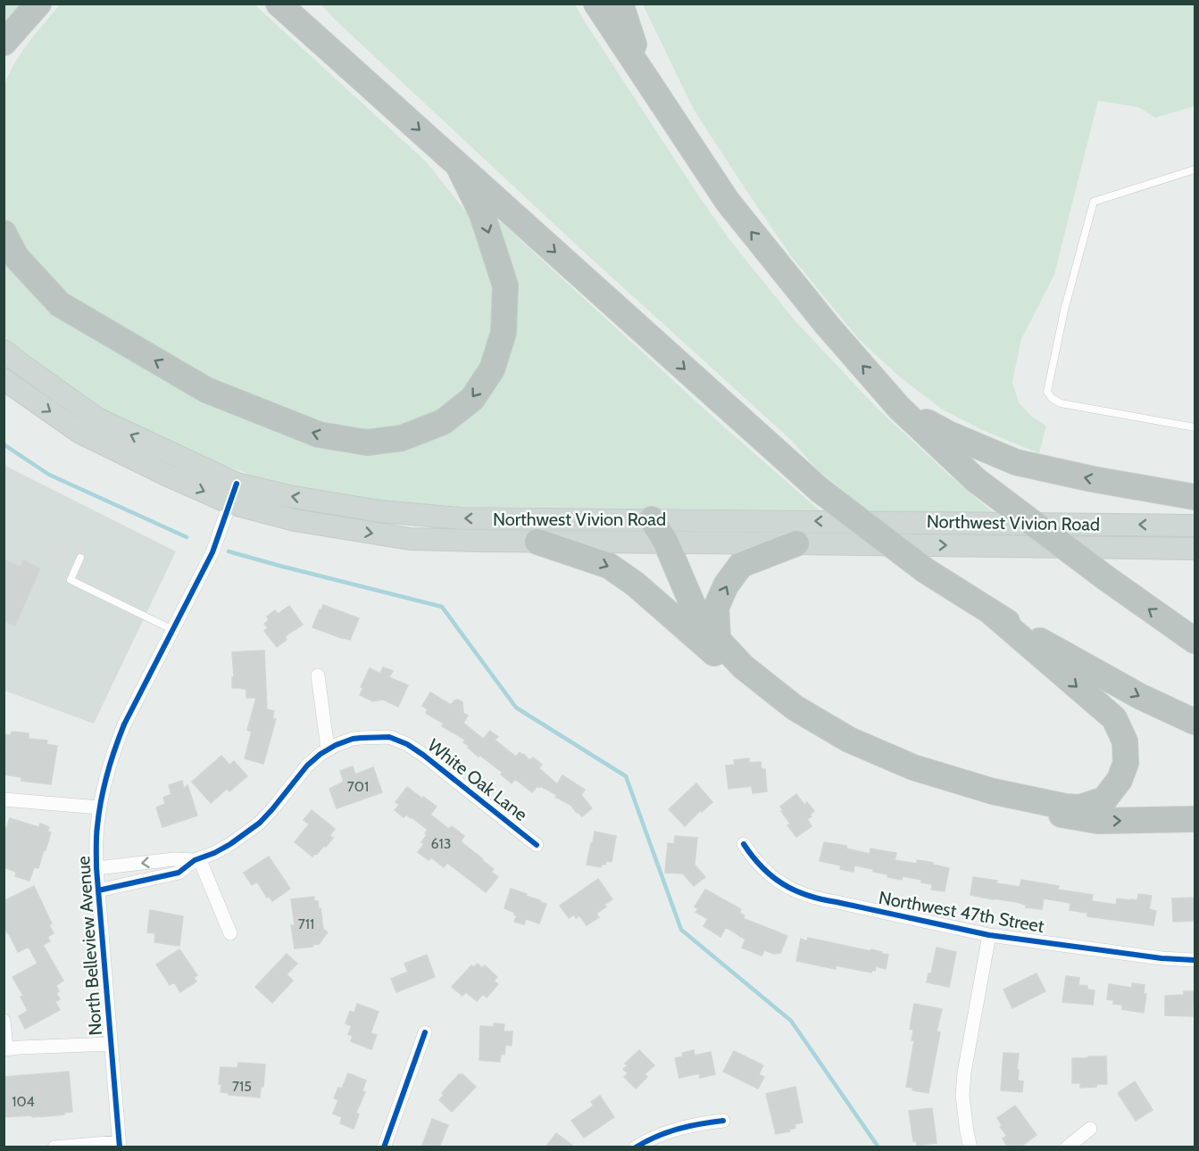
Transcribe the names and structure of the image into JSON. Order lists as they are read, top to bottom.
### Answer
{
  "streets": {
    "main road": ["Northwest Vivion Road"],
    "street": ["White Oak Lane", "Northwest 47th Street", "North Belleview Avenue"]
  },
  "crossings": [
    ["Northwest Vivion Road", "North Belleview Avenue"],
    ["White Oak Lane", "North Belleview Avenue"]
  ],
  "house_numbers": [
    "701",
    "613",
    "711",
    "715",
    "104"
  ]
}
